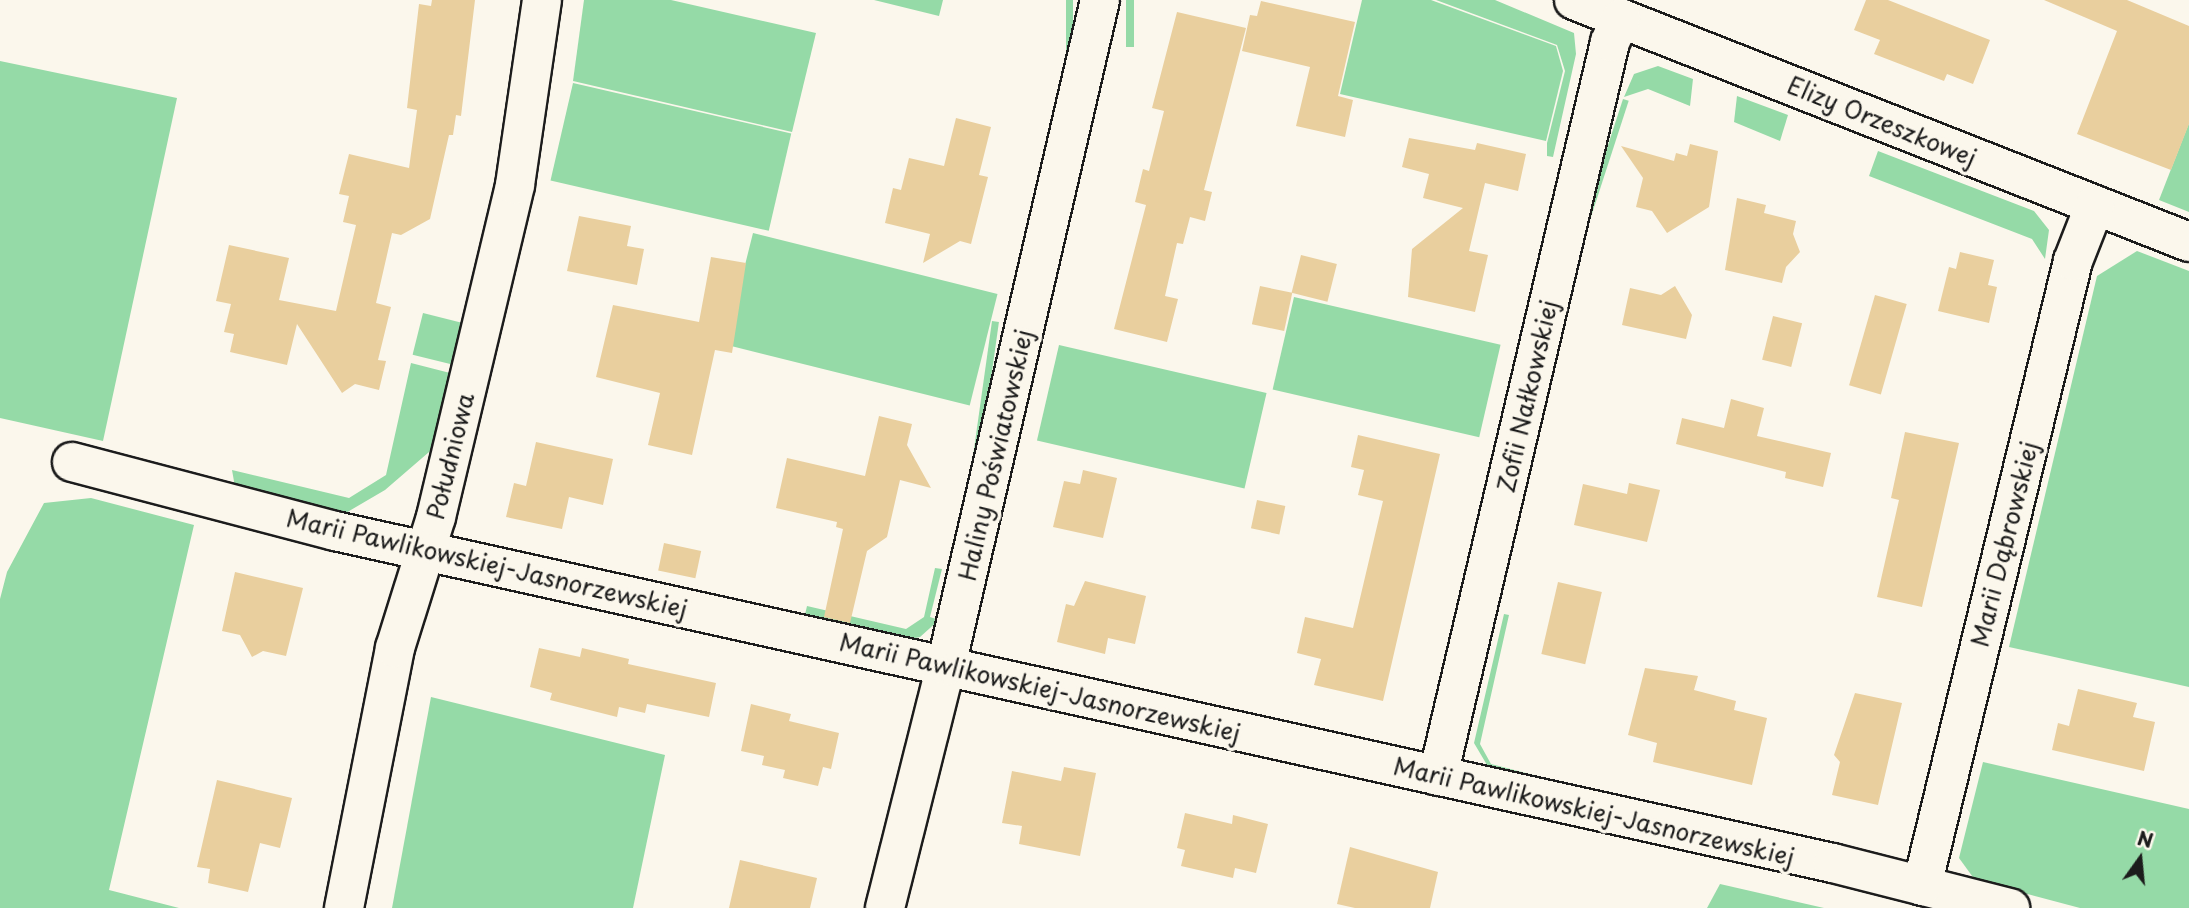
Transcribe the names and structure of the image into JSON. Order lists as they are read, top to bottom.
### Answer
{
  "streets": {
    "street": [
      "Elizy Orzeszkowej",
      "Zofii Nałkowskiej",
      "Haliny Poświatowskiej",
      "Południowa",
      "Marii Dąbrowskiej",
      "Marii Pawlikowskiej-Jasnorzewskiej"
    ]
  },
  "crossings": [
    ["Elizy Orzeszkowej", "Zofii Nałkowskiej"],
    ["Elizy Orzeszkowej", "Marii Dąbrowskiej"],
    ["Zofii Nałkowskiej", "Marii Pawlikowskiej-Jasnorzewskiej"],
    ["Haliny Poświatowskiej", "Marii Pawlikowskiej-Jasnorzewskiej"],
    ["Południowa", "Marii Pawlikowskiej-Jasnorzewskiej"],
    ["Marii Dąbrowskiej", "Marii Pawlikowskiej-Jasnorzewskiej"]
  ],
  "north": "top"
}
